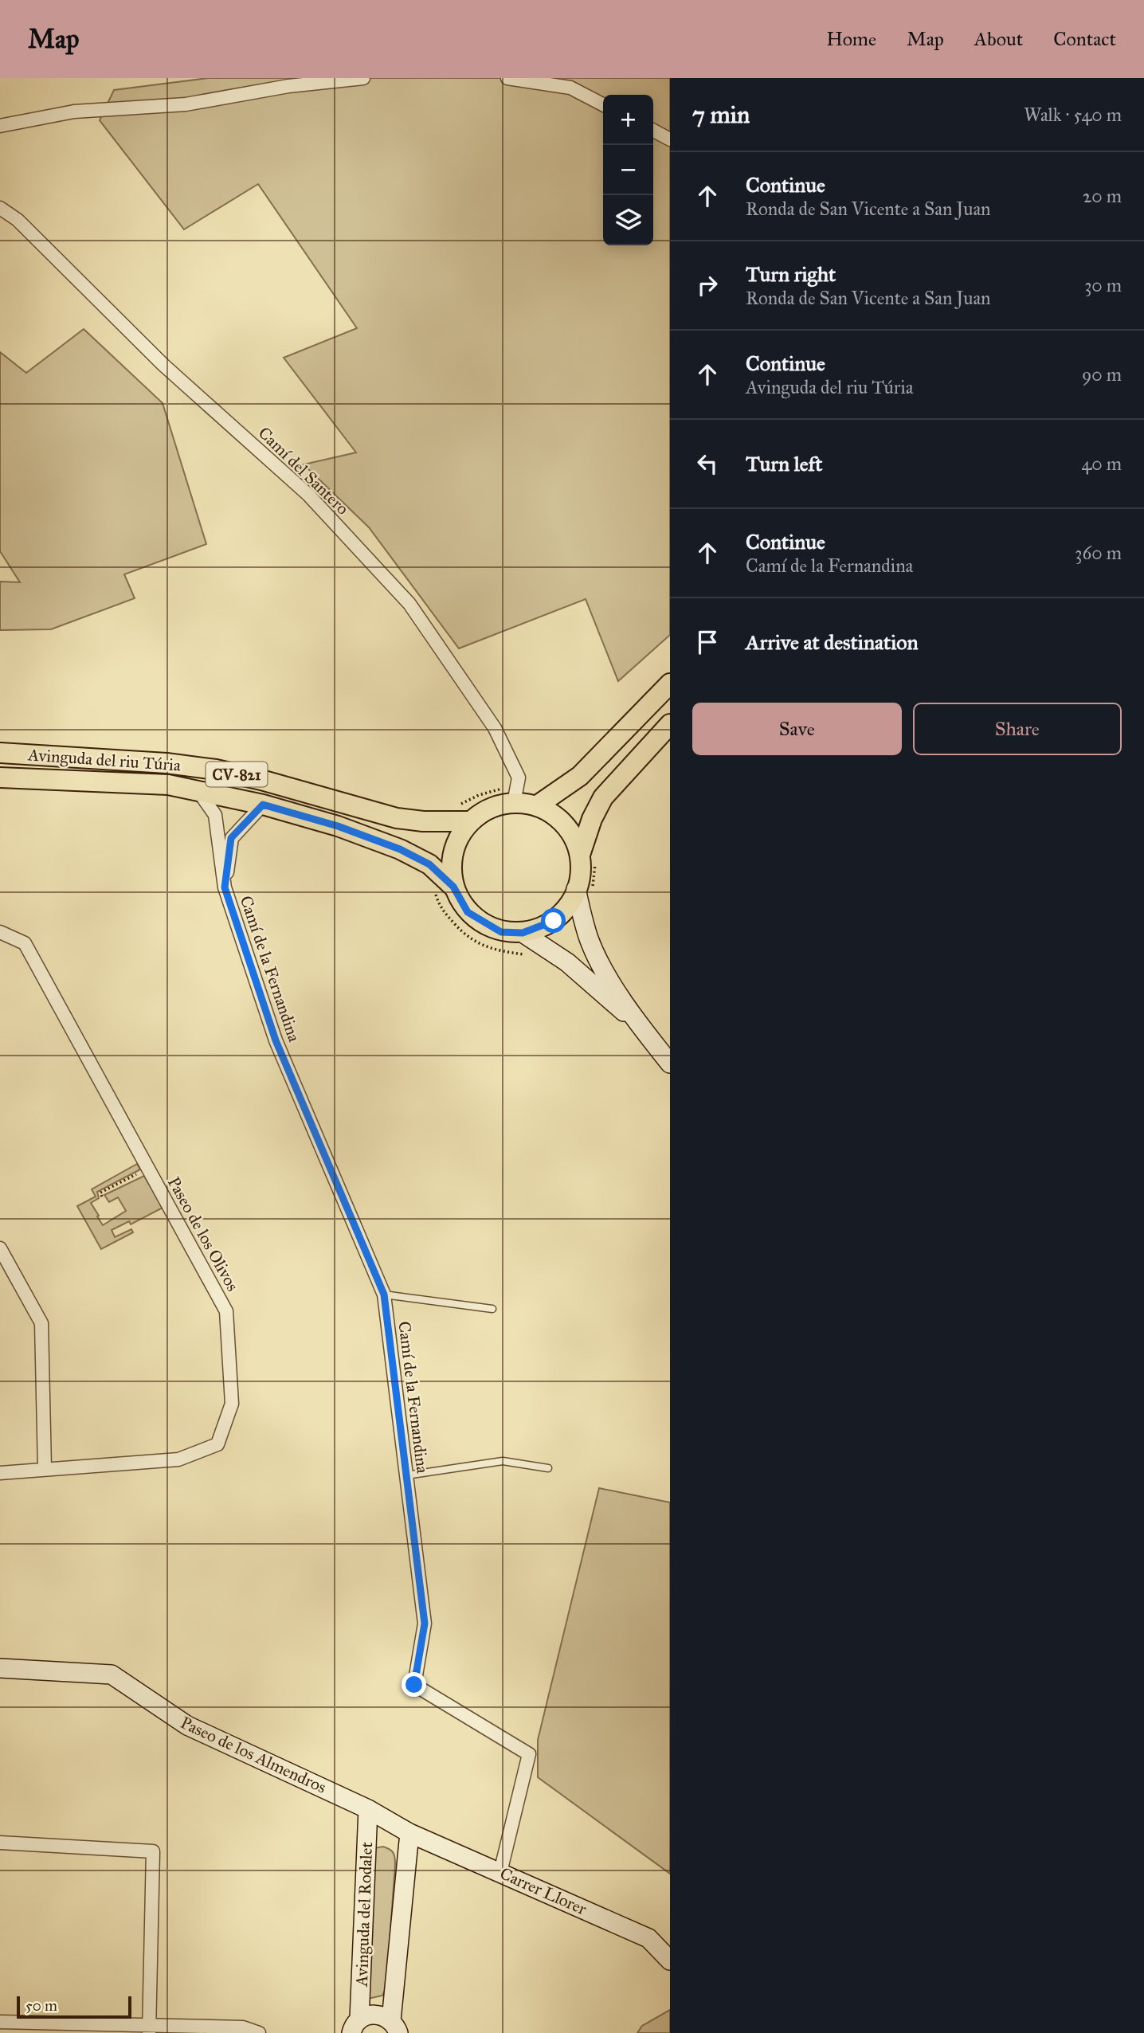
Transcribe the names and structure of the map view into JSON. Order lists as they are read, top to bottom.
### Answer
{
  "streets": {
    "main road": ["Avinguda del riu Túria", "CV-821"],
    "street": [
      "Camí del Santero",
      "Camí de la Fernandina",
      "Paseo de los Olivos",
      "Paseo de los Almendros",
      "Carrer Llorer",
      "Avinguda del Rodalet"
    ]
  },
  "crossings": [
    ["Camí del Santero", "Avinguda del riu Túria"],
    ["Camí del Santero", "CV-821"],
    ["Avinguda del riu Túria", "CV-821"],
    ["Camí de la Fernandina", "Carrer Llorer"],
    ["Paseo de los Almendros", "Carrer Llorer"],
    ["Paseo de los Almendros", "Avinguda del Rodalet"],
    ["Carrer Llorer", "Avinguda del Rodalet"]
  ],
  "scale_bar": "50 m",
  "page": {
    "header": "Map",
    "nav": [
      "Home",
      "Map",
      "About",
      "Contact"
    ],
    "heading": ["7 min", "Walk · 540 m"],
    "map_buttons": ["+", "−"],
    "list": [
      ["Continue", "Ronda de San Vicente a San Juan", "20 m"],
      ["Turn right", "Ronda de San Vicente a San Juan", "30 m"],
      ["Continue", "Avinguda del riu Túria", "90 m"],
      ["Turn left", "40 m"],
      ["Continue", "Camí de la Fernandina", "360 m"],
      "Arrive at destination"
    ],
    "buttons": ["Save", "Share"],
    "scale": "50 m"
  }
}
